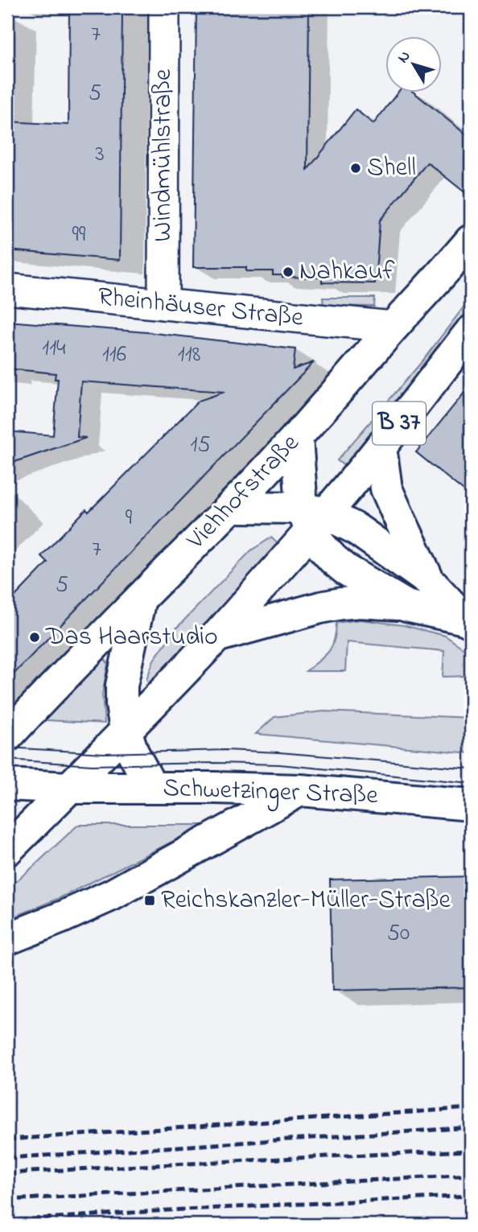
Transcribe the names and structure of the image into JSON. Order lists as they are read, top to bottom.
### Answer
{
  "streets": {
    "main road": ["B 37", "Viehhofstraße", "Schwetzinger Straße"],
    "street": ["Windmühlstraße", "Rheinhäuser Straße"]
  },
  "crossings": [
    ["Windmühlstraße", "Rheinhäuser Straße"],
    ["Rheinhäuser Straße", "Viehhofstraße"],
    ["B 37", "Schwetzinger Straße"]
  ],
  "places": {
    "other": ["Shell", "Nahkauf", "Das Haarstudio"],
    "transit": ["Reichskanzler-Müller-Straße"]
  },
  "house_numbers": [
    "7",
    "5",
    "3",
    "99",
    "114",
    "116",
    "118",
    "15",
    "9",
    "7",
    "5",
    "50"
  ],
  "north": "top left"
}
